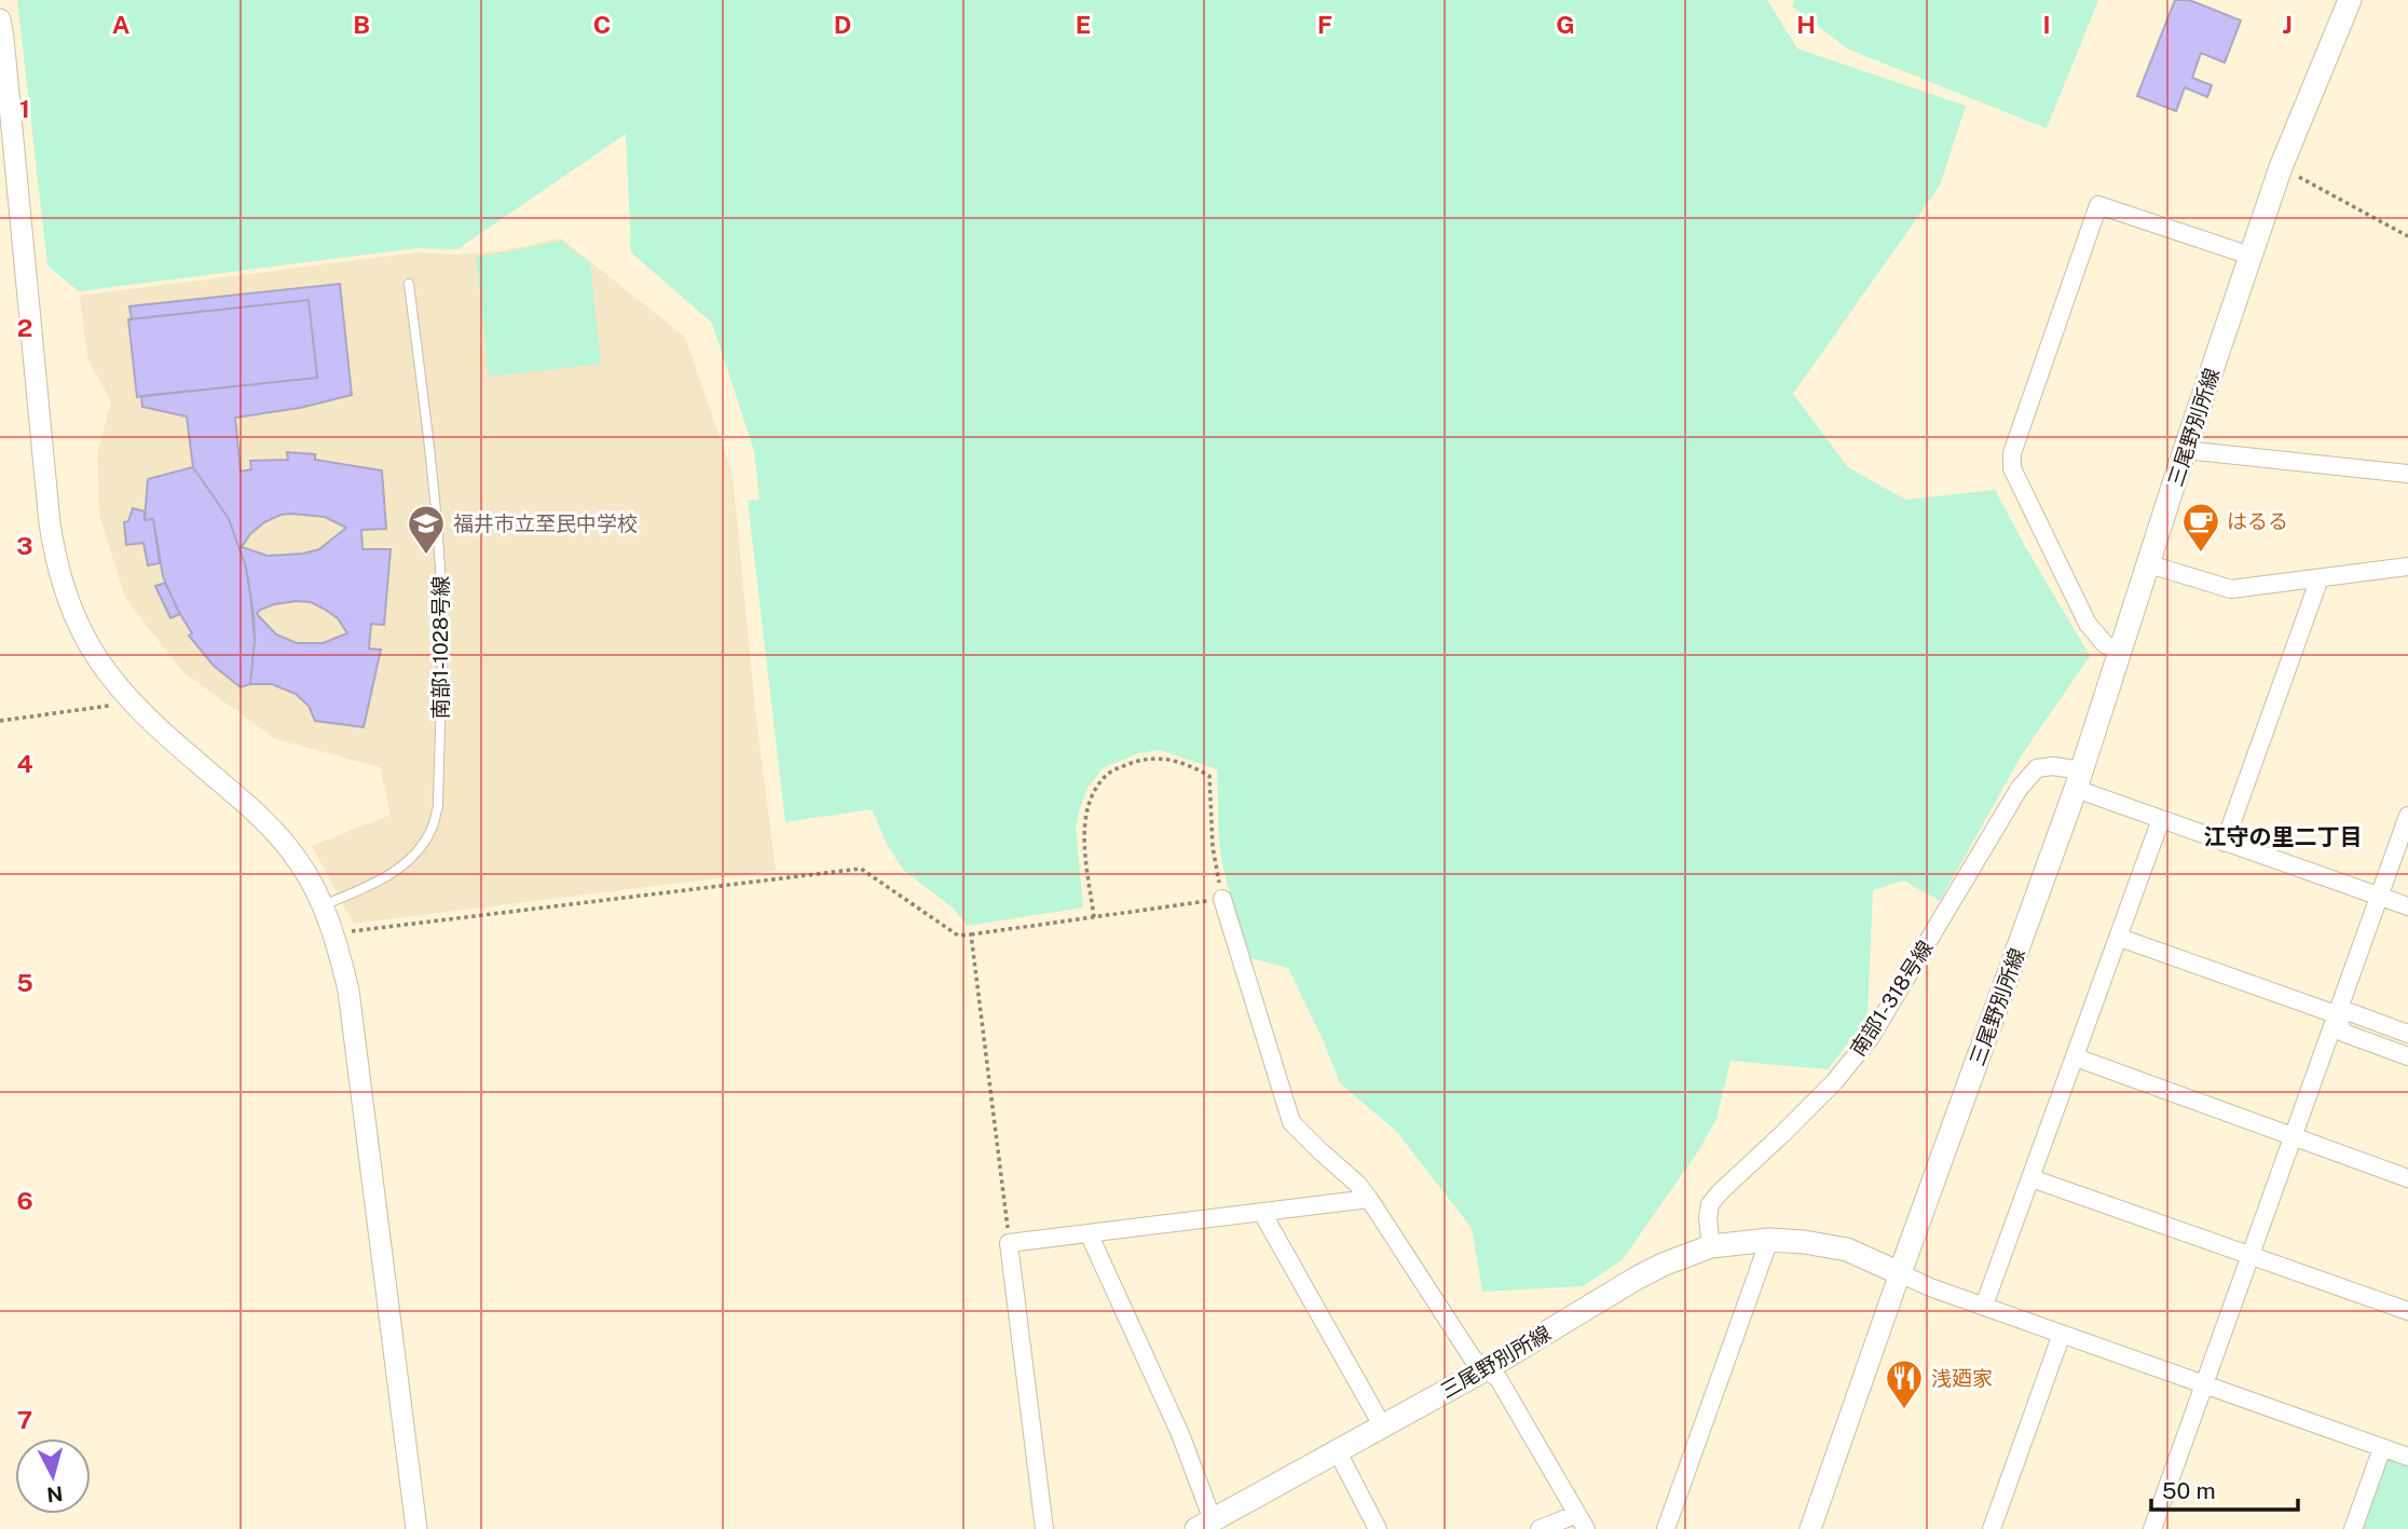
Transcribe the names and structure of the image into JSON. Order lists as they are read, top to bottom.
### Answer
{
  "streets": {
    "main road": ["三尾野別所線"],
    "street": ["南部1-318号線"],
    "lane": ["南部1-1028号線"]
  },
  "crossings": [
    ["三尾野別所線", "南部1-318号線"]
  ],
  "districts": ["江守の里二丁目"],
  "places": {
    "cafe": ["はるる"],
    "school or university": ["福井市立至民中学校"],
    "restaurant": ["浅廼家"]
  },
  "scale_bar": "50 m",
  "north": "bottom",
  "grid": {
    "columns": [
      "A",
      "B",
      "C",
      "D",
      "E",
      "F",
      "G",
      "H",
      "I",
      "J"
    ],
    "rows": [
      "1",
      "2",
      "3",
      "4",
      "5",
      "6",
      "7"
    ]
  }
}
